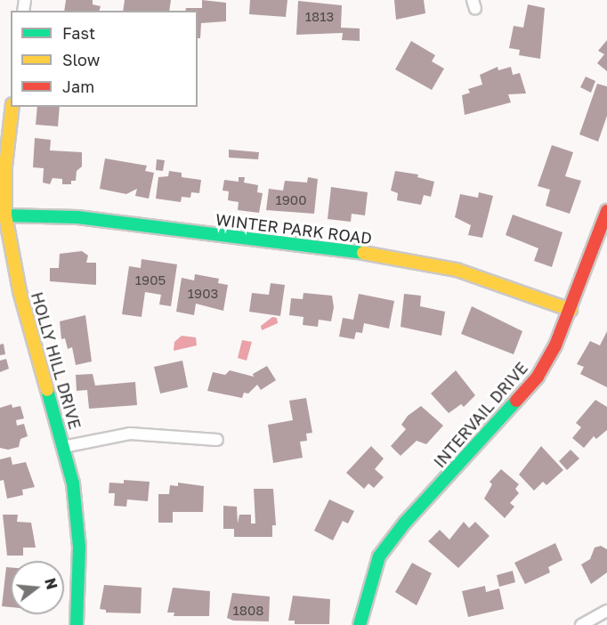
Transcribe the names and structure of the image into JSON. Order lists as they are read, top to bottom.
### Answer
{
  "streets": {
    "street": ["WINTER PARK ROAD", "HOLLY HILL DRIVE", "INTERVAIL DRIVE"]
  },
  "crossings": [
    ["WINTER PARK ROAD", "HOLLY HILL DRIVE"],
    ["WINTER PARK ROAD", "INTERVAIL DRIVE"]
  ],
  "house_numbers": [
    "1813",
    "1900",
    "1905",
    "1903",
    "1808"
  ],
  "legend": ["Fast", "Slow", "Jam"],
  "north": "right"
}
